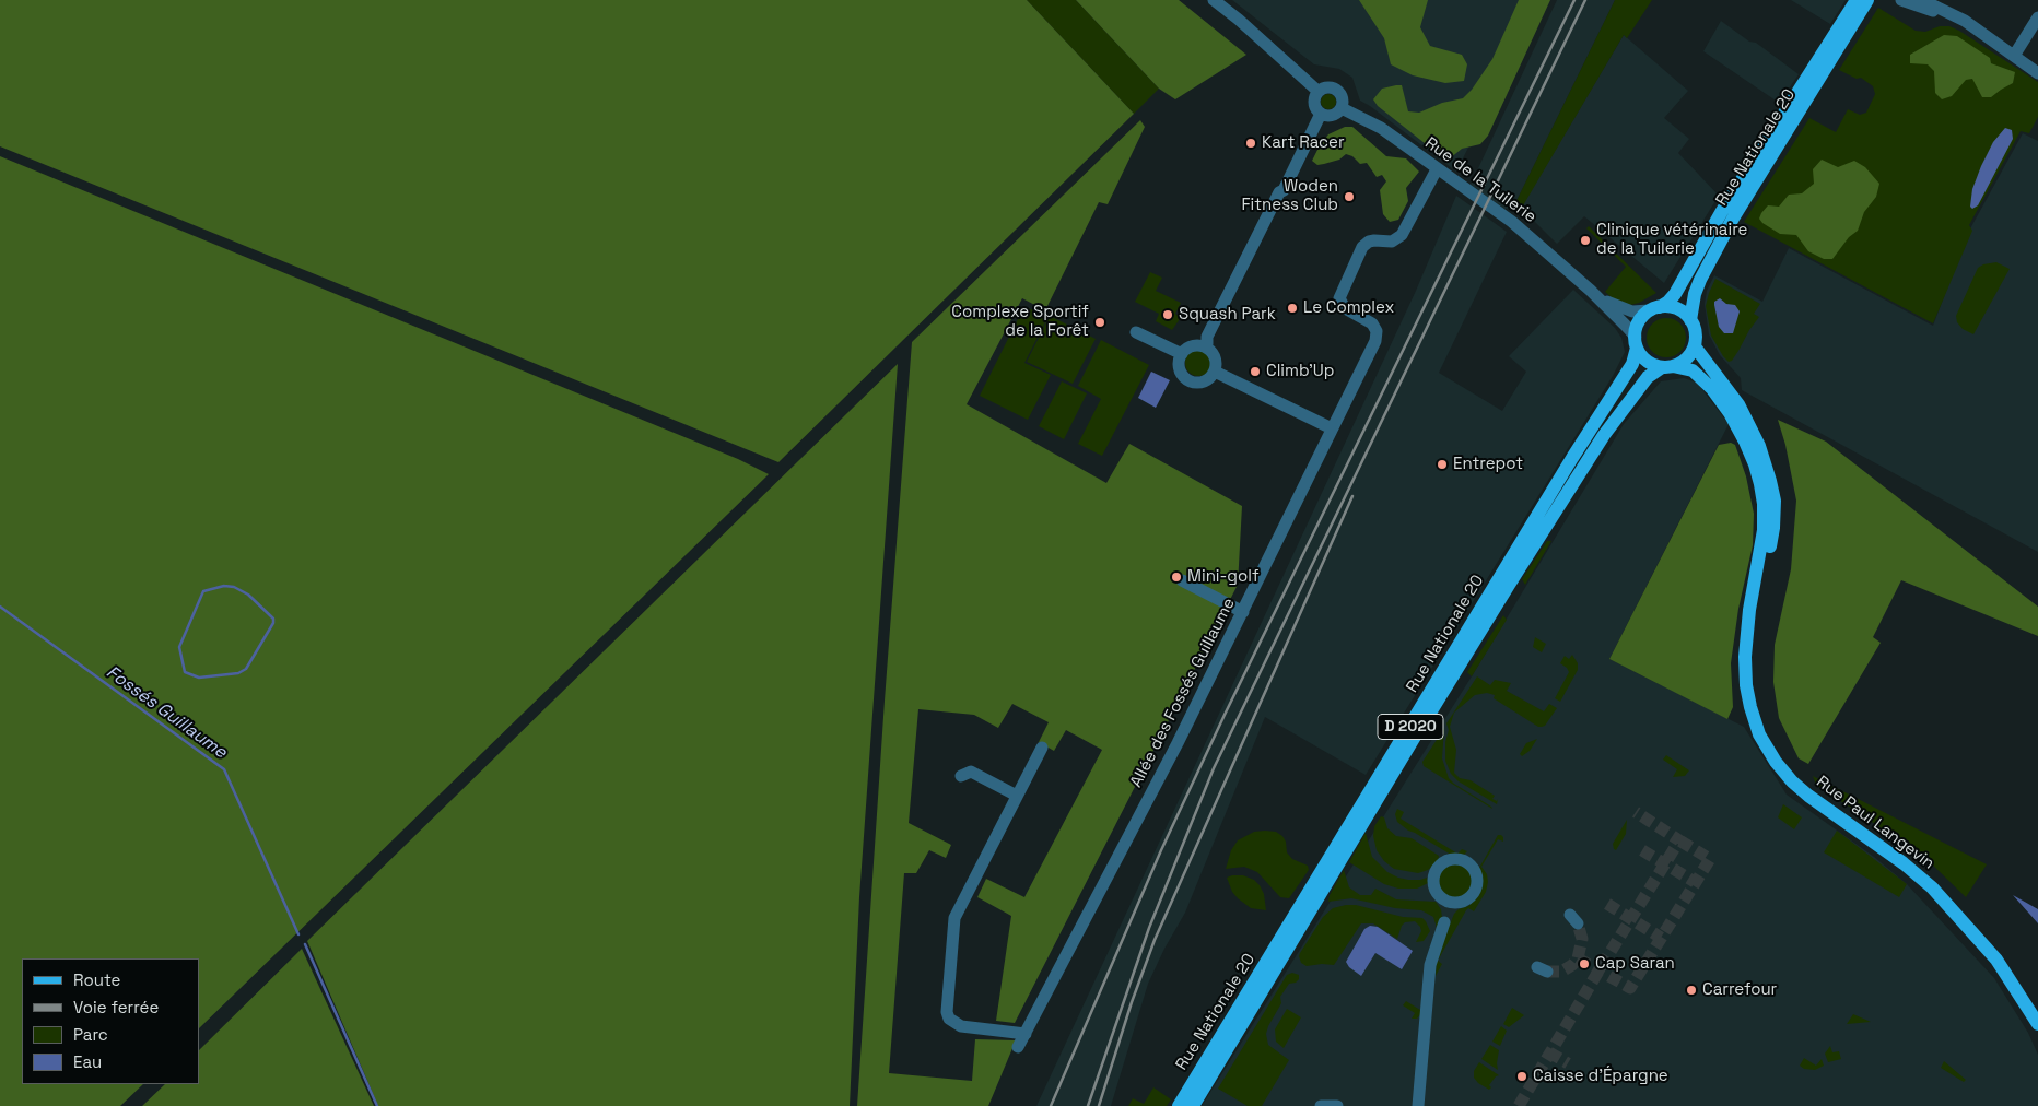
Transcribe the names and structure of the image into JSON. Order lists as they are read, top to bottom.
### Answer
{
  "streets": {
    "main road": ["Rue Nationale 20", "D 2020", "Rue Paul Langevin"],
    "street": ["Rue de la Tuilerie", "Allée des Fossés Guillaume"]
  },
  "crossings": [
    ["Rue Nationale 20", "Rue de la Tuilerie"],
    ["Rue Nationale 20", "Rue Paul Langevin"],
    ["Rue de la Tuilerie", "Allée des Fossés Guillaume"],
    ["Rue de la Tuilerie", "Rue Paul Langevin"]
  ],
  "water": ["Fossés Guillaume"],
  "places": [
    "Kart Racer",
    "Woden Fitness Club",
    "Clinique vétérinaire de la Tuilerie",
    "Le Complex",
    "Squash Park",
    "Complexe Sportif de la Forêt",
    "Climb'Up",
    "Entrepot",
    "Mini-golf",
    "Cap Saran",
    "Carrefour",
    "Caisse d'Épargne"
  ],
  "legend": [
    "Route",
    "Voie ferrée",
    "Parc",
    "Eau"
  ]
}
